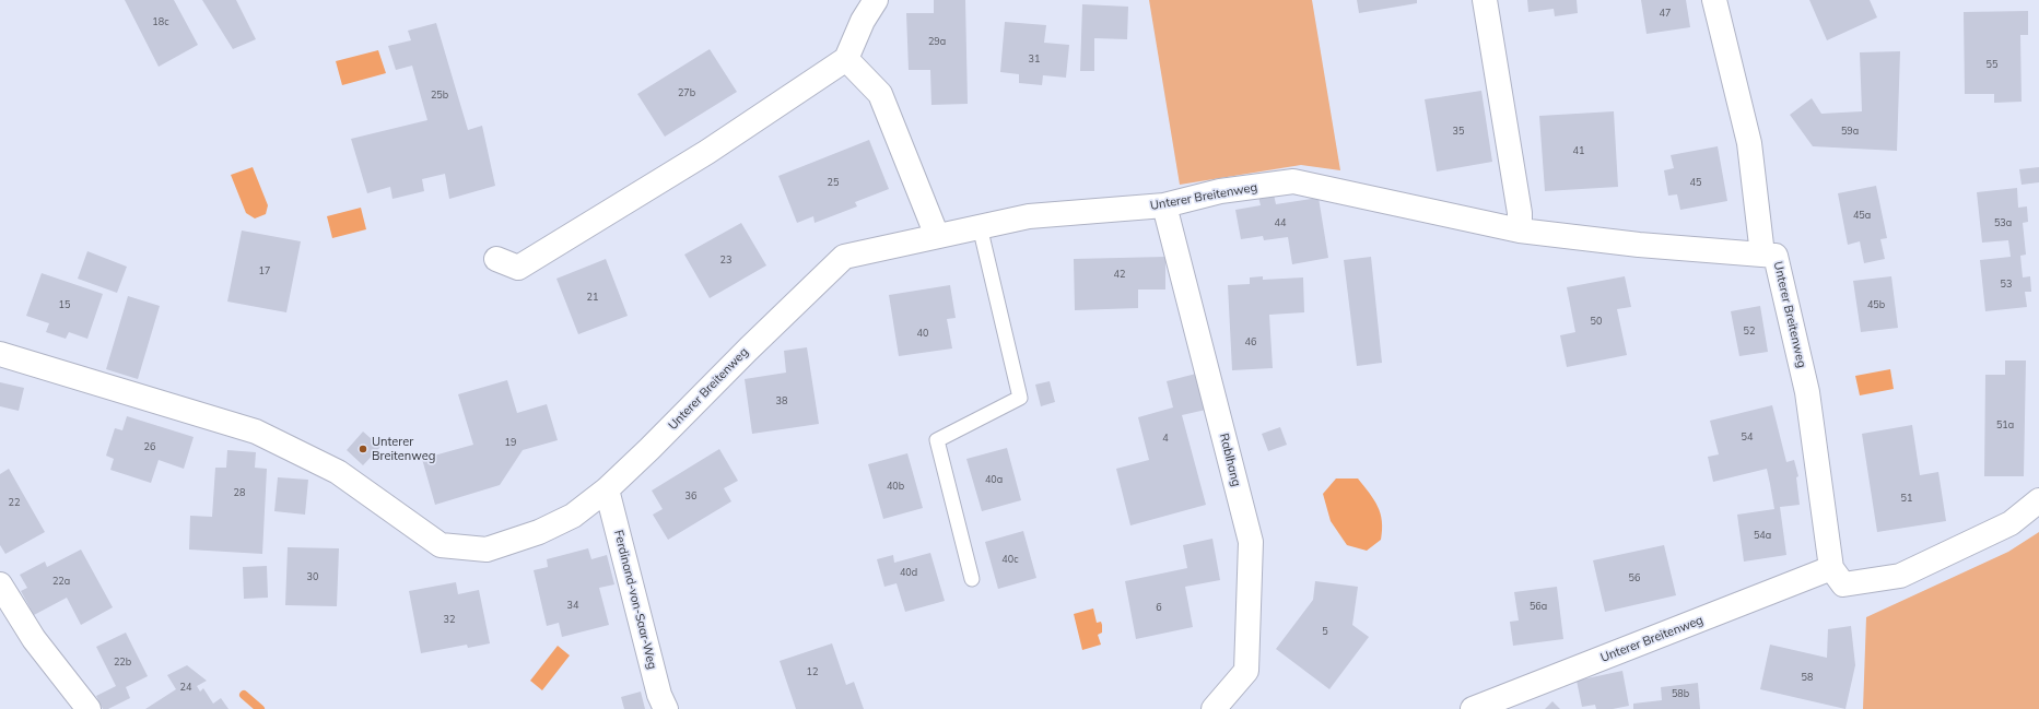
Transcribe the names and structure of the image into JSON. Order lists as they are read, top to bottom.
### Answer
{
  "streets": {
    "street": ["Unterer Breitenweg", "Rablhang", "Ferdinand-von-Saar-Weg"]
  },
  "crossings": [
    ["Unterer Breitenweg", "Rablhang"],
    ["Unterer Breitenweg", "Ferdinand-von-Saar-Weg"]
  ],
  "places": ["Unterer Breitenweg"],
  "house_numbers": [
    "47",
    "18c",
    "29a",
    "31",
    "55",
    "27b",
    "25b",
    "35",
    "59a",
    "41",
    "25",
    "45",
    "45a",
    "44",
    "53a",
    "23",
    "17",
    "42",
    "53",
    "21",
    "15",
    "45b",
    "50",
    "52",
    "40",
    "46",
    "38",
    "51a",
    "54",
    "4",
    "19",
    "26",
    "40a",
    "40b",
    "28",
    "36",
    "51",
    "22",
    "54a",
    "40c",
    "40d",
    "30",
    "56",
    "22a",
    "34",
    "56a",
    "6",
    "32",
    "5",
    "22b",
    "12",
    "58",
    "24",
    "58b"
  ]
}
